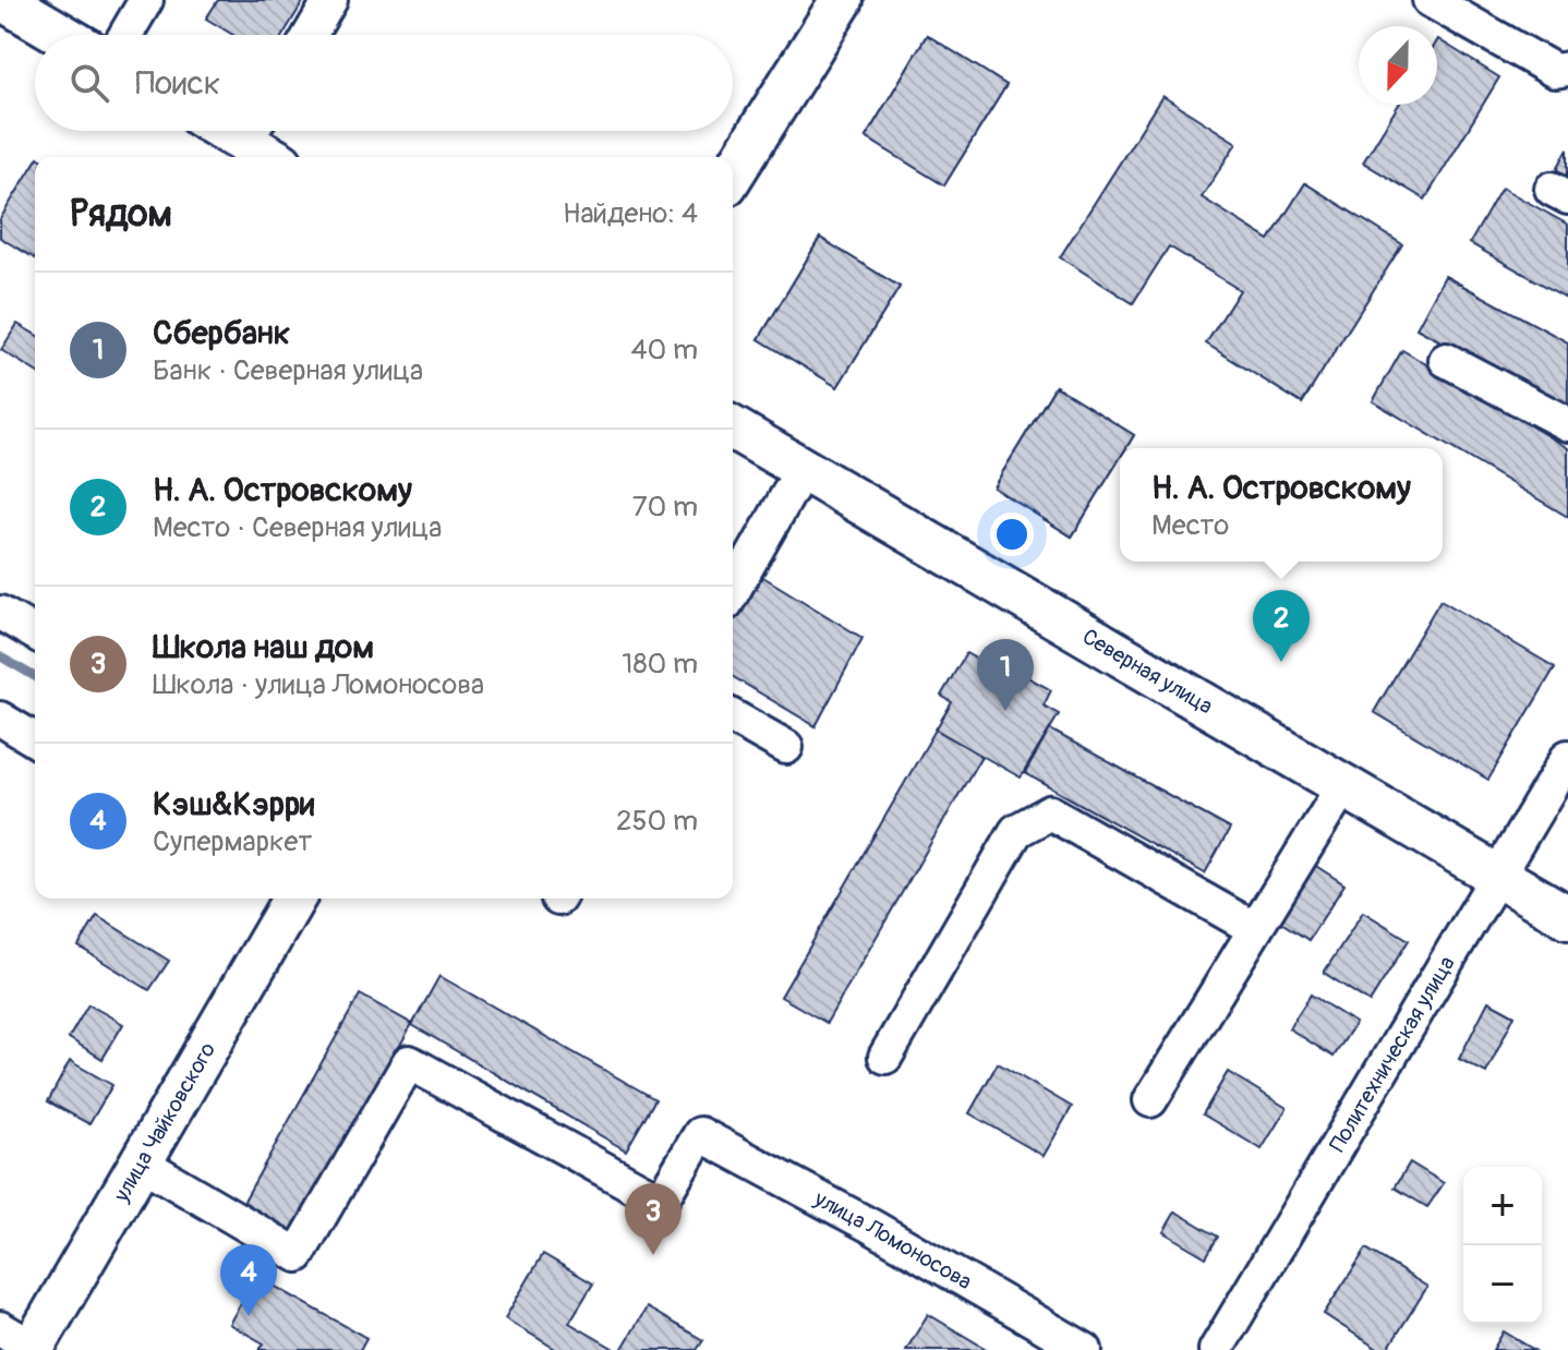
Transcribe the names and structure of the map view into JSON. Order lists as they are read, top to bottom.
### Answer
{
  "streets": {
    "main road": ["Северная улица", "улица Чайковского"],
    "street": ["Политехническая улица", "улица Ломоносова"]
  },
  "crossings": [
    ["Северная улица", "Политехническая улица"],
    ["улица Чайковского", "улица Ломоносова"]
  ],
  "north": "bottom",
  "page": {
    "search": "Поиск",
    "heading": ["Рядом", "Найдено: 4"],
    "list": [
      {
        "mark": "1",
        "name": "Сбербанк",
        "note": "Банк · Северная улица",
        "value": "40 m"
      },
      {
        "mark": "2",
        "name": "Н. А. Островскому",
        "note": "Место · Северная улица",
        "value": "70 m"
      },
      {
        "mark": "3",
        "name": "Школа наш дом",
        "note": "Школа · улица Ломоносова",
        "value": "180 m"
      },
      {
        "mark": "4",
        "name": "Кэш&Кэрри",
        "note": "Супермаркет",
        "value": "250 m"
      }
    ],
    "popup": ["Н. А. Островскому", "Место"],
    "pins": [
      "2",
      "1",
      "3",
      "4"
    ],
    "map_buttons": ["+", "−"]
  }
}
